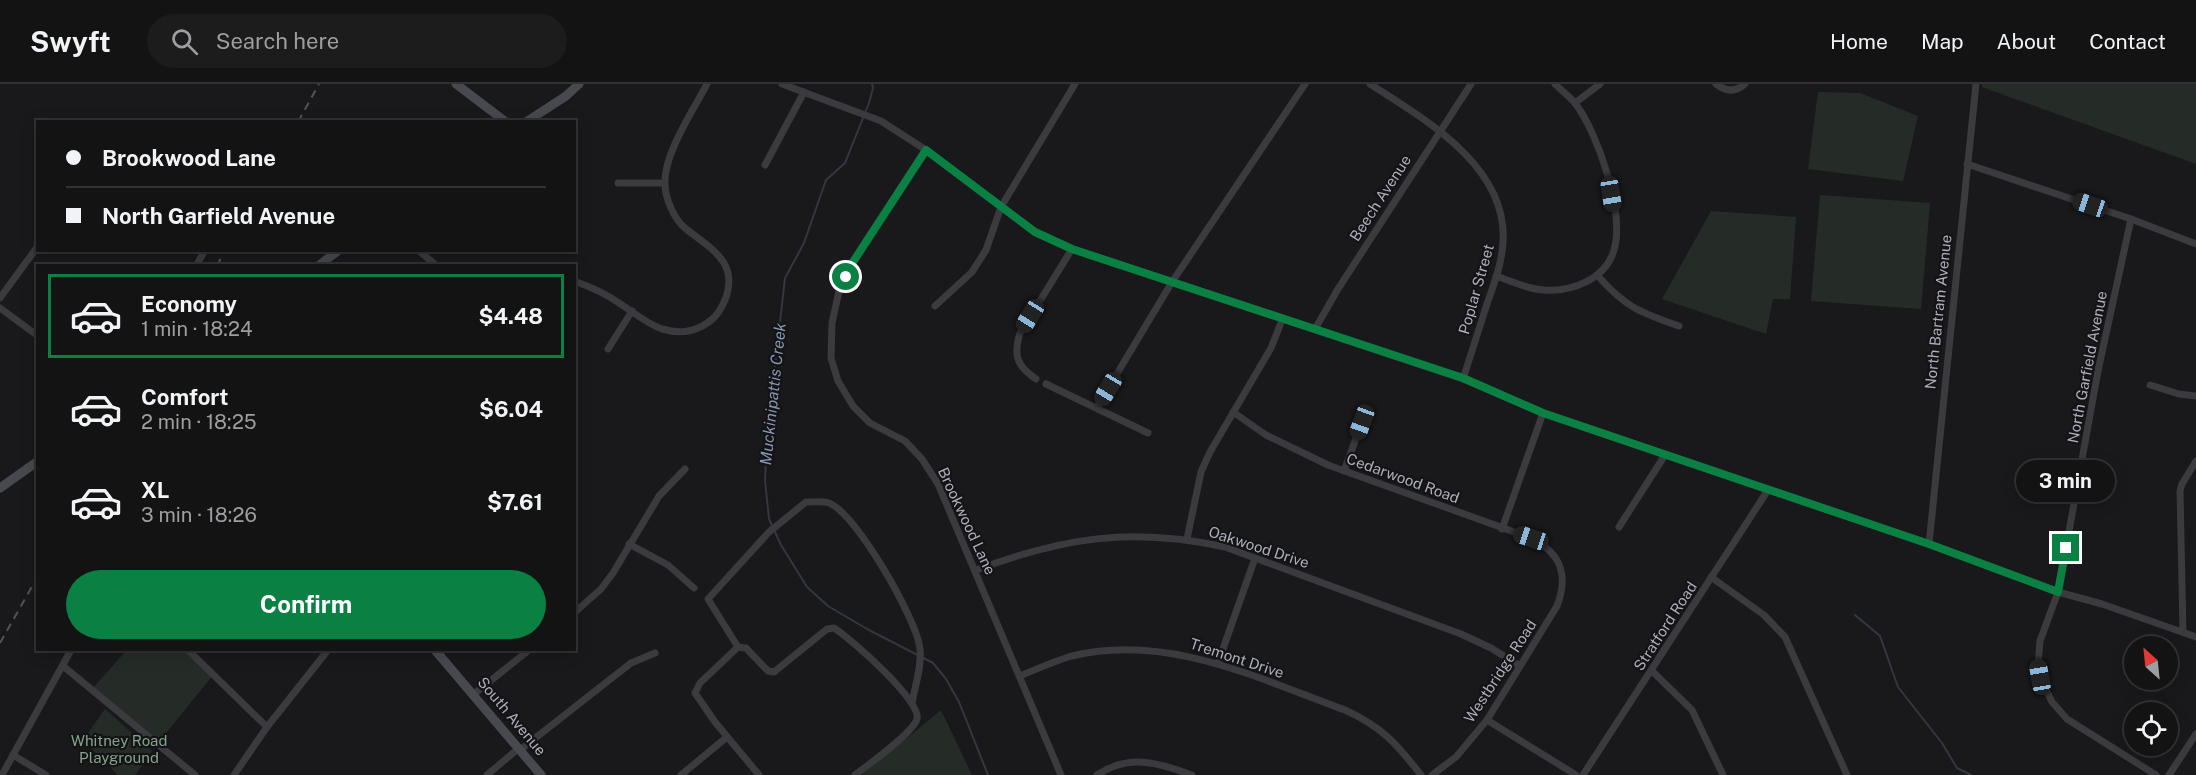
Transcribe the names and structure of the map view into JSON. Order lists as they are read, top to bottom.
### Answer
{
  "streets": {
    "street": [
      "Beech Avenue",
      "Poplar Street",
      "North Bartram Avenue",
      "North Garfield Avenue",
      "Cedarwood Road",
      "Brookwood Lane",
      "Oakwood Drive",
      "Stratford Road",
      "Tremont Drive",
      "Westbridge Road",
      "South Avenue"
    ]
  },
  "crossings": [
    ["Beech Avenue", "Poplar Street"],
    ["Cedarwood Road", "Westbridge Road"],
    ["Brookwood Lane", "Oakwood Drive"],
    ["Brookwood Lane", "Tremont Drive"],
    ["Oakwood Drive", "Westbridge Road"]
  ],
  "water": ["Muckinipattis Creek"],
  "parks": ["Whitney Road Playground"],
  "north": "top left",
  "page": {
    "header": "Swyft",
    "search": "Search here",
    "nav": [
      "Home",
      "Map",
      "About",
      "Contact"
    ],
    "banner": ["Brookwood Lane", "North Garfield Avenue"],
    "list": [
      {
        "name": "Economy",
        "note": "1 min · 18:24",
        "value": "$4.48"
      },
      {
        "name": "Comfort",
        "note": "2 min · 18:25",
        "value": "$6.04"
      },
      {
        "name": "XL",
        "note": "3 min · 18:26",
        "value": "$7.61"
      }
    ],
    "bubble": "3 min",
    "buttons": "Confirm"
  }
}
